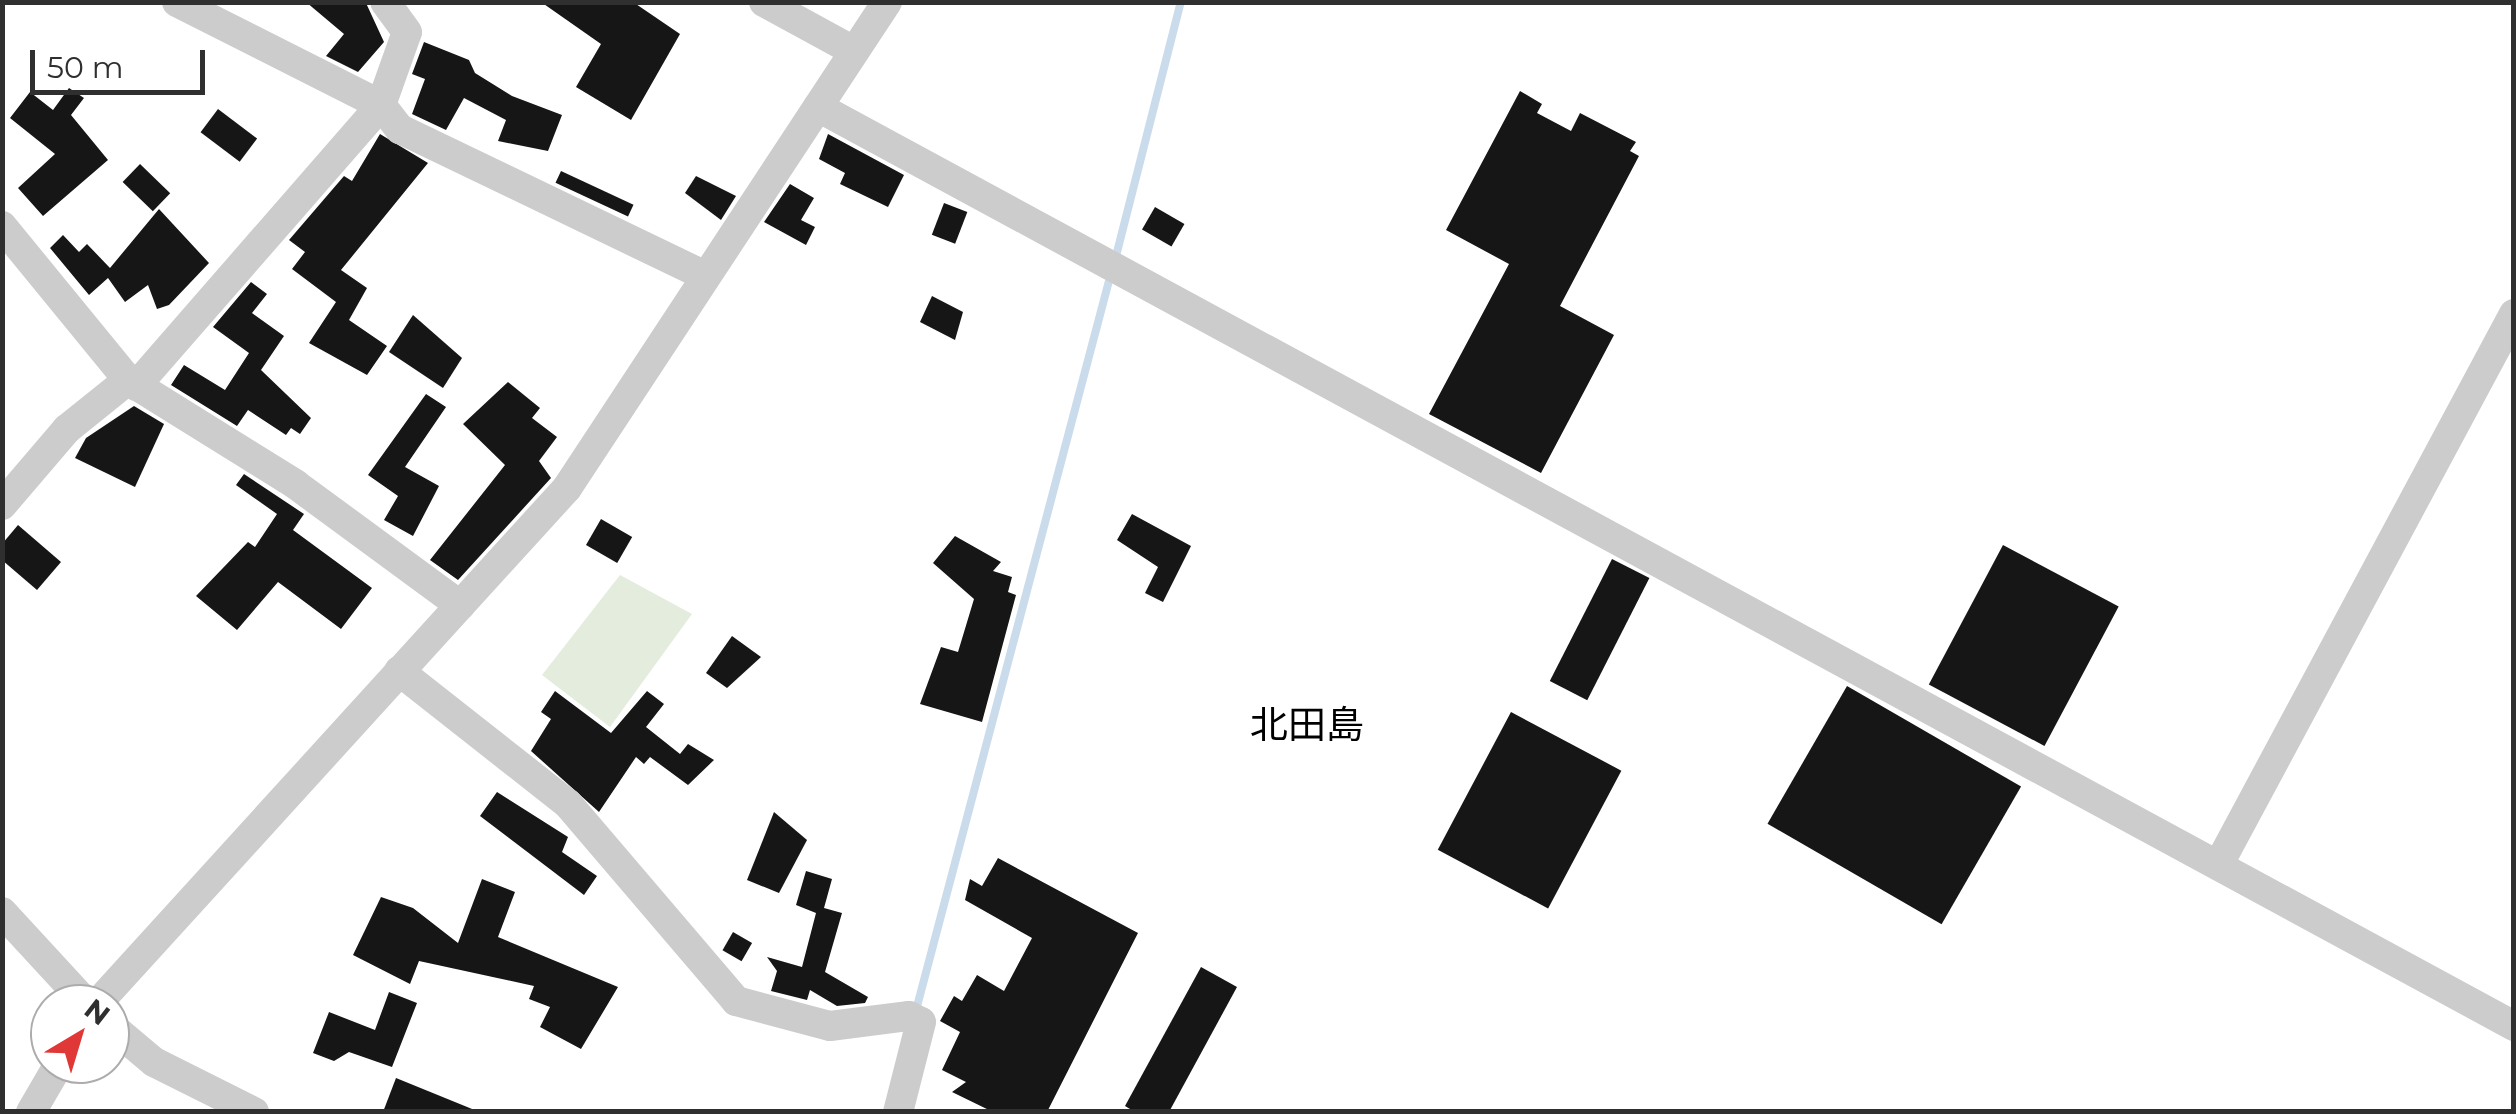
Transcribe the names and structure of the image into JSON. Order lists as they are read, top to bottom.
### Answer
{
  "districts": ["北田島"],
  "scale_bar": "50 m",
  "north": "top right"
}
